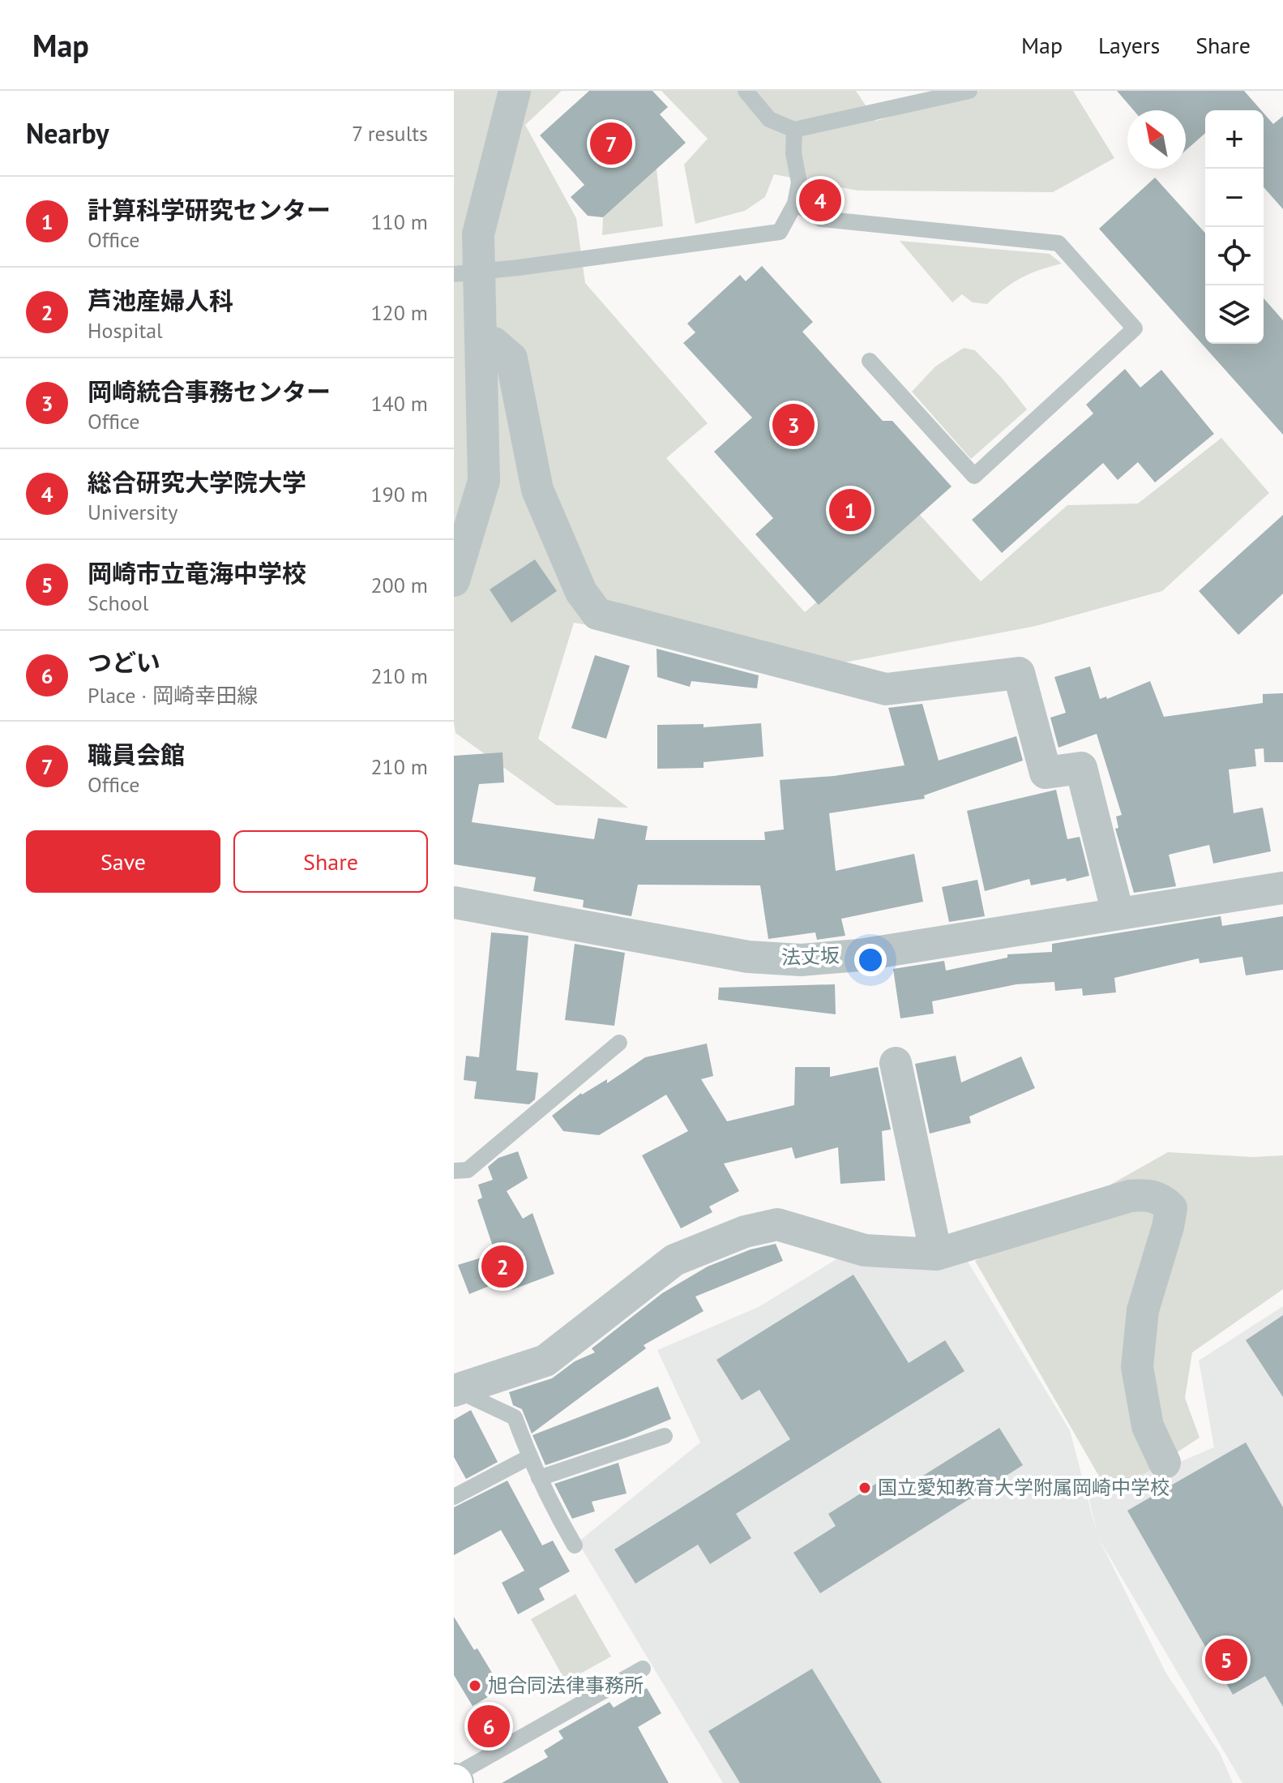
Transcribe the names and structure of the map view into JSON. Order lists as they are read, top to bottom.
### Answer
{
  "streets": {
    "street": ["法丈坂"]
  },
  "places": ["国立愛知教育大学附属岡崎中学校", "旭合同法律事務所"],
  "north": "top left",
  "page": {
    "header": "Map",
    "nav": ["Map", "Layers", "Share"],
    "heading": ["Nearby", "7 results"],
    "map_buttons": ["+", "−"],
    "pins": [
      "7",
      "4",
      "3",
      "1",
      "2",
      "5",
      "6"
    ],
    "list": [
      {
        "mark": "1",
        "name": "計算科学研究センター",
        "note": "Office",
        "value": "110 m"
      },
      {
        "mark": "2",
        "name": "芦池産婦人科",
        "note": "Hospital",
        "value": "120 m"
      },
      {
        "mark": "3",
        "name": "岡崎統合事務センター",
        "note": "Office",
        "value": "140 m"
      },
      {
        "mark": "4",
        "name": "総合研究大学院大学",
        "note": "University",
        "value": "190 m"
      },
      {
        "mark": "5",
        "name": "岡崎市立竜海中学校",
        "note": "School",
        "value": "200 m"
      },
      {
        "mark": "6",
        "name": "つどい",
        "note": "Place · 岡崎幸田線",
        "value": "210 m"
      },
      {
        "mark": "7",
        "name": "職員会館",
        "note": "Office",
        "value": "210 m"
      }
    ],
    "buttons": ["Save", "Share"]
  }
}
